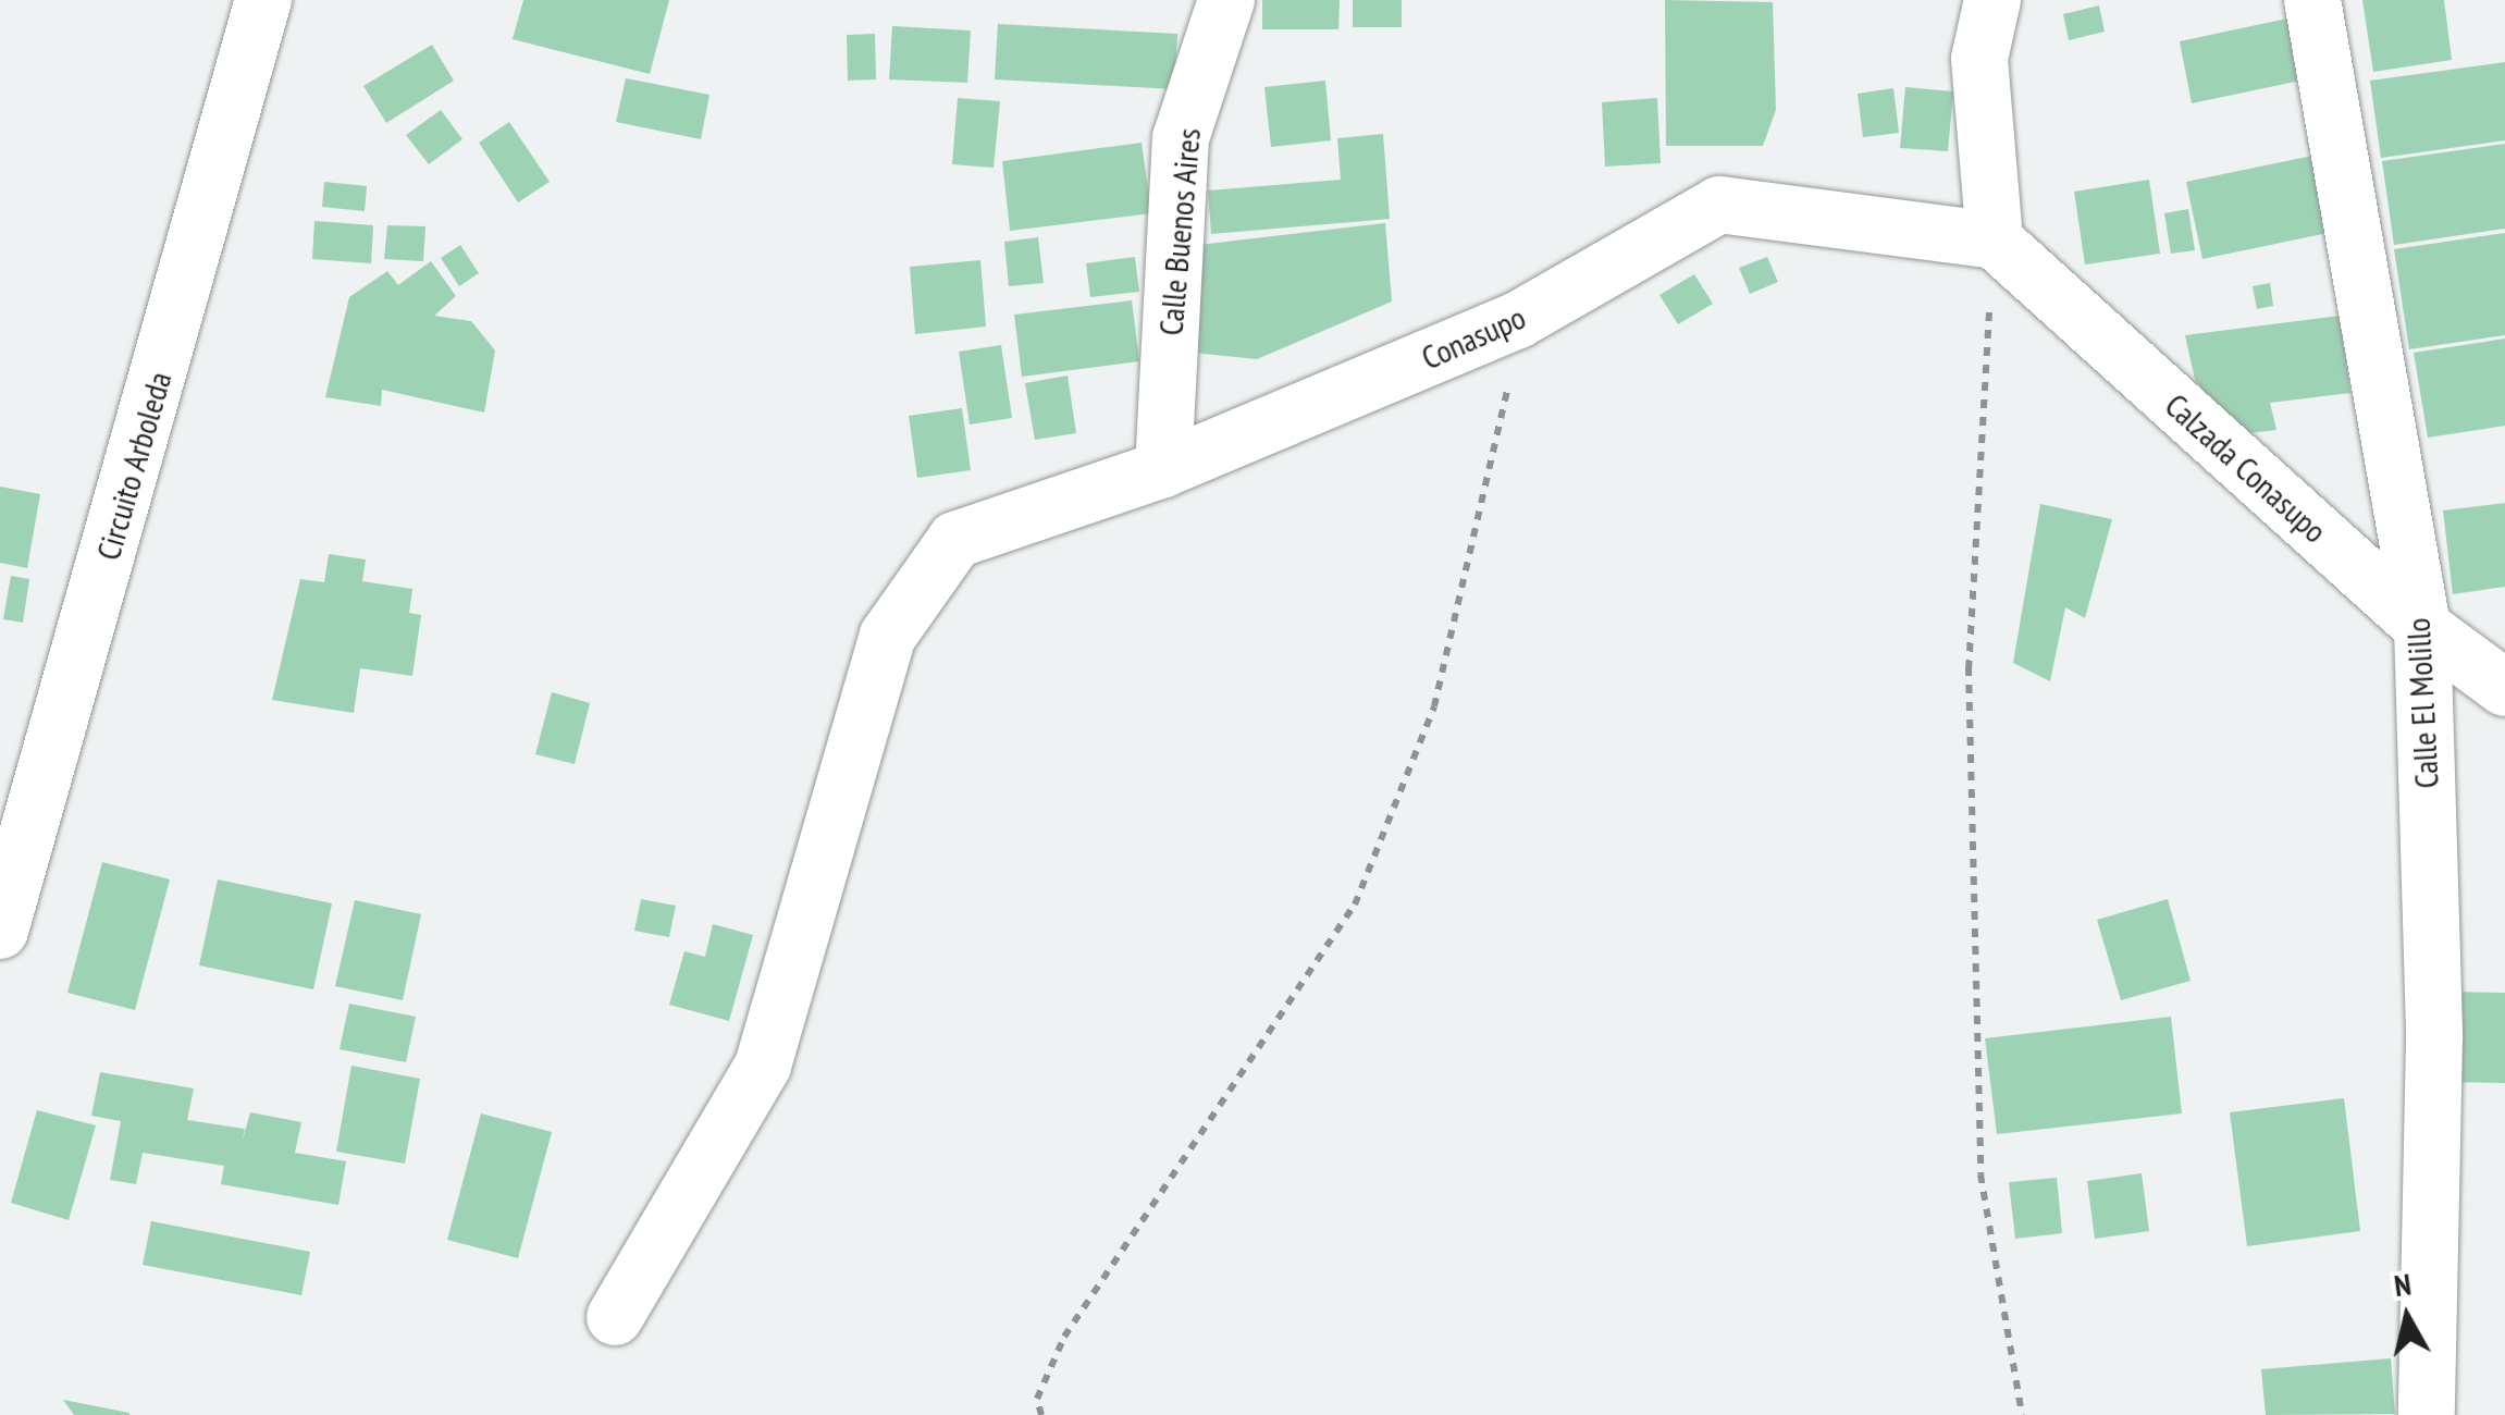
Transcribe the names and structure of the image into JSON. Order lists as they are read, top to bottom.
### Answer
{
  "streets": {
    "street": [
      "Calle Buenos Aires",
      "Conasupo",
      "Circuito Arboleda",
      "Calzada Conasupo",
      "Calle El Molillo"
    ]
  },
  "crossings": [
    ["Calle Buenos Aires", "Conasupo"],
    ["Conasupo", "Calzada Conasupo"],
    ["Calzada Conasupo", "Calle El Molillo"]
  ],
  "north": "top"
}
